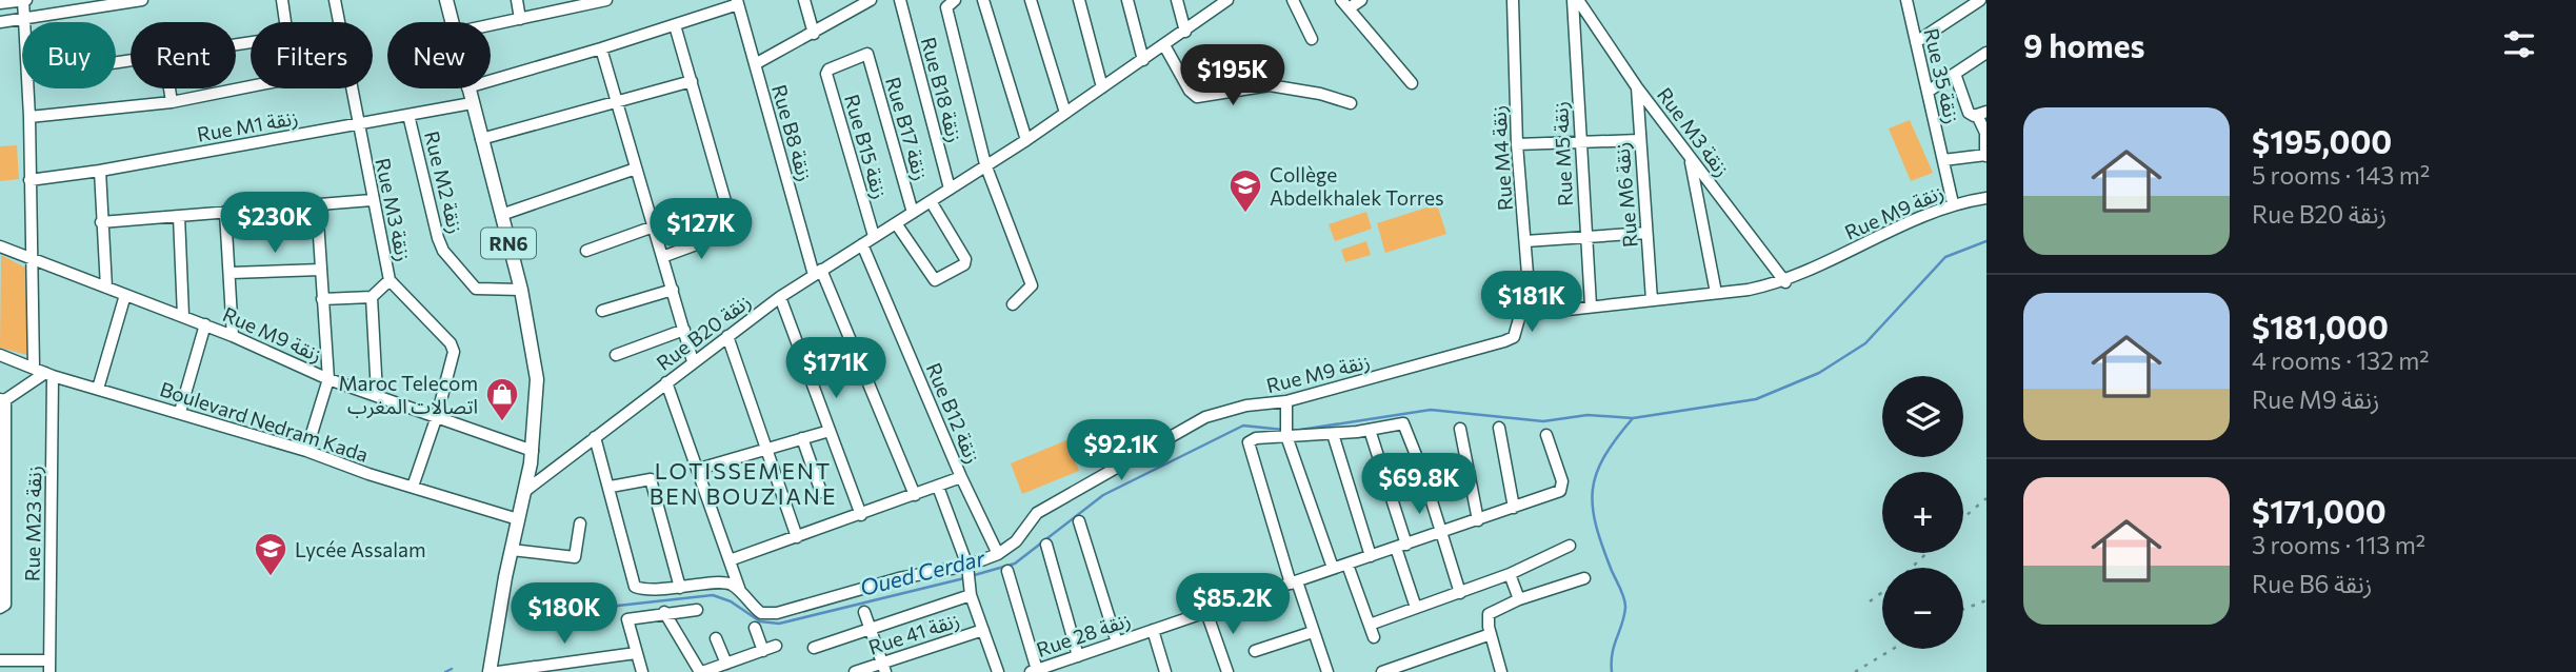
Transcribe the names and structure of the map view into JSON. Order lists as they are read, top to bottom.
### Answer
{
  "streets": {
    "main road": ["RN6"],
    "street": [
      "Rue 35 زنقة",
      "Rue B18 زنقة",
      "Rue M1 زنقة",
      "Rue B17 زنقة",
      "Rue M3 زنقة",
      "Rue B8 زنقة",
      "Rue B15 زنقة",
      "Rue M5 زنقة",
      "Rue M4 زنقة",
      "Rue M2 زنقة",
      "Rue M6 زنقة",
      "Rue M9 زنقة",
      "Rue B20 زنقة",
      "Rue B12 زنقة",
      "Boulevard Nedram Kada",
      "Rue M23 زنقة",
      "Rue 41 زنقة",
      "Rue 28 زنقة"
    ]
  },
  "crossings": [
    ["Rue 35 زنقة", "Rue M9 زنقة"],
    ["Rue B18 زنقة", "Rue B20 زنقة"],
    ["Rue M1 زنقة", "Rue M3 زنقة"],
    ["Rue M1 زنقة", "Rue M2 زنقة"],
    ["Rue M1 زنقة", "RN6"],
    ["Rue B17 زنقة", "Rue B15 زنقة"],
    ["Rue B17 زنقة", "Rue B20 زنقة"],
    ["Rue M3 زنقة", "Rue M5 زنقة"],
    ["Rue M3 زنقة", "Rue M6 زنقة"],
    ["Rue M3 زنقة", "Rue M9 زنقة"],
    ["Rue M3 زنقة", "Boulevard Nedram Kada"],
    ["Rue B8 زنقة", "Rue B20 زنقة"],
    ["Rue B15 زنقة", "Rue B20 زنقة"],
    ["Rue M5 زنقة", "Rue M9 زنقة"],
    ["Rue M4 زنقة", "Rue M9 زنقة"],
    ["Rue M2 زنقة", "RN6"],
    ["Rue M6 زنقة", "Rue M9 زنقة"],
    ["Rue M9 زنقة", "RN6"],
    ["Rue M9 زنقة", "Rue B12 زنقة"],
    ["RN6", "Rue B20 زنقة"],
    ["RN6", "Boulevard Nedram Kada"],
    ["Rue B20 زنقة", "Rue B12 زنقة"],
    ["Boulevard Nedram Kada", "Rue M23 زنقة"]
  ],
  "districts": ["LOTISSEMENT BEN BOUZIANE"],
  "water": ["Oued Cerdar"],
  "places": {
    "school or university": ["Collège Abdelkhalek Torres", "Lycée Assalam"],
    "shop": ["Maroc Telecom اتصالات المغرب"]
  },
  "page": {
    "heading": "9 homes",
    "chip": [
      "Buy",
      "Rent",
      "Filters",
      "New"
    ],
    "price": [
      "$195K",
      "$230K",
      "$127K",
      "$181K",
      "$171K",
      "$92.1K",
      "$69.8K",
      "$85.2K",
      "$180K"
    ],
    "list": [
      {
        "name": "$195,000",
        "note": "5 rooms · 143 m² · Rue B20 زنقة"
      },
      {
        "name": "$181,000",
        "note": "4 rooms · 132 m² · Rue M9 زنقة"
      },
      {
        "name": "$171,000",
        "note": "3 rooms · 113 m² · Rue B6 زنقة"
      }
    ],
    "map_buttons": ["+", "−"]
  }
}
